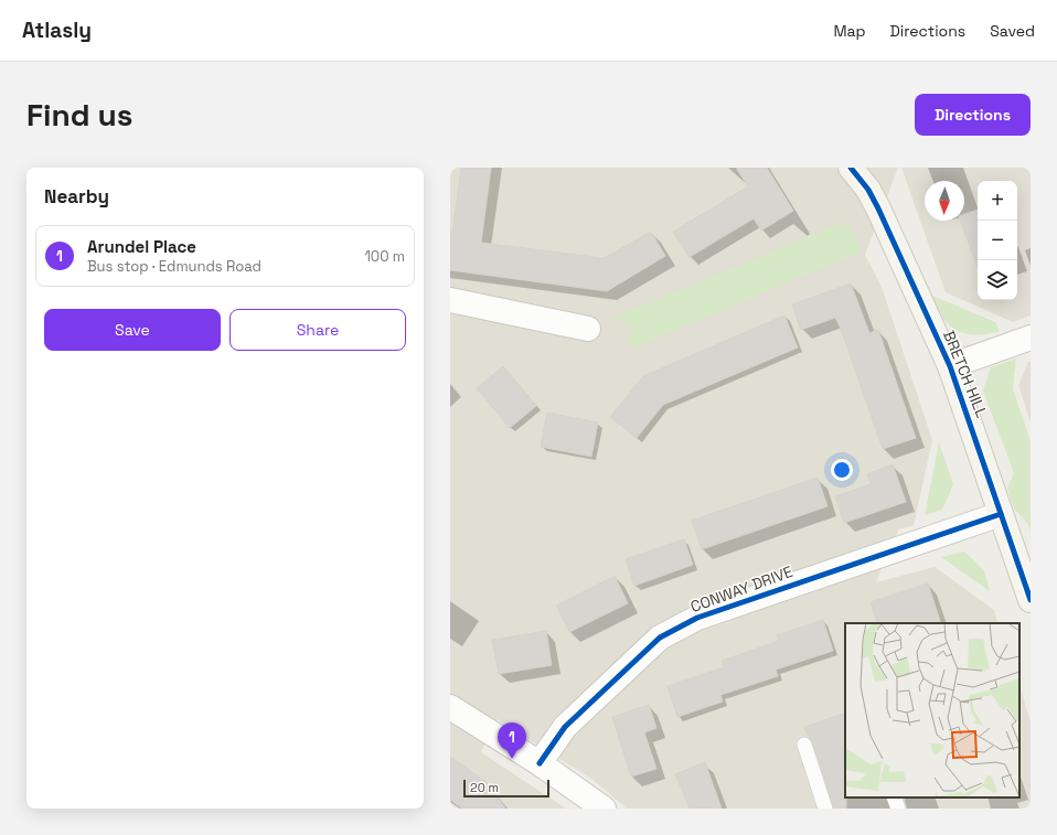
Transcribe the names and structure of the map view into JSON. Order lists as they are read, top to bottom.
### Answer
{
  "streets": {
    "street": ["BRETCH HILL", "CONWAY DRIVE"]
  },
  "crossings": [
    ["BRETCH HILL", "CONWAY DRIVE"]
  ],
  "scale_bar": "20 m",
  "north": "bottom",
  "page": {
    "header": "Atlasly",
    "nav": ["Map", "Directions", "Saved"],
    "buttons": [
      "Directions",
      ["Save", "Share"]
    ],
    "title": "Find us",
    "heading": "Nearby",
    "map_buttons": ["+", "−"],
    "list": [
      {
        "mark": "1",
        "name": "Arundel Place",
        "note": "Bus stop · Edmunds Road",
        "value": "100 m"
      }
    ],
    "pins": "1",
    "scale": "20 m"
  }
}
